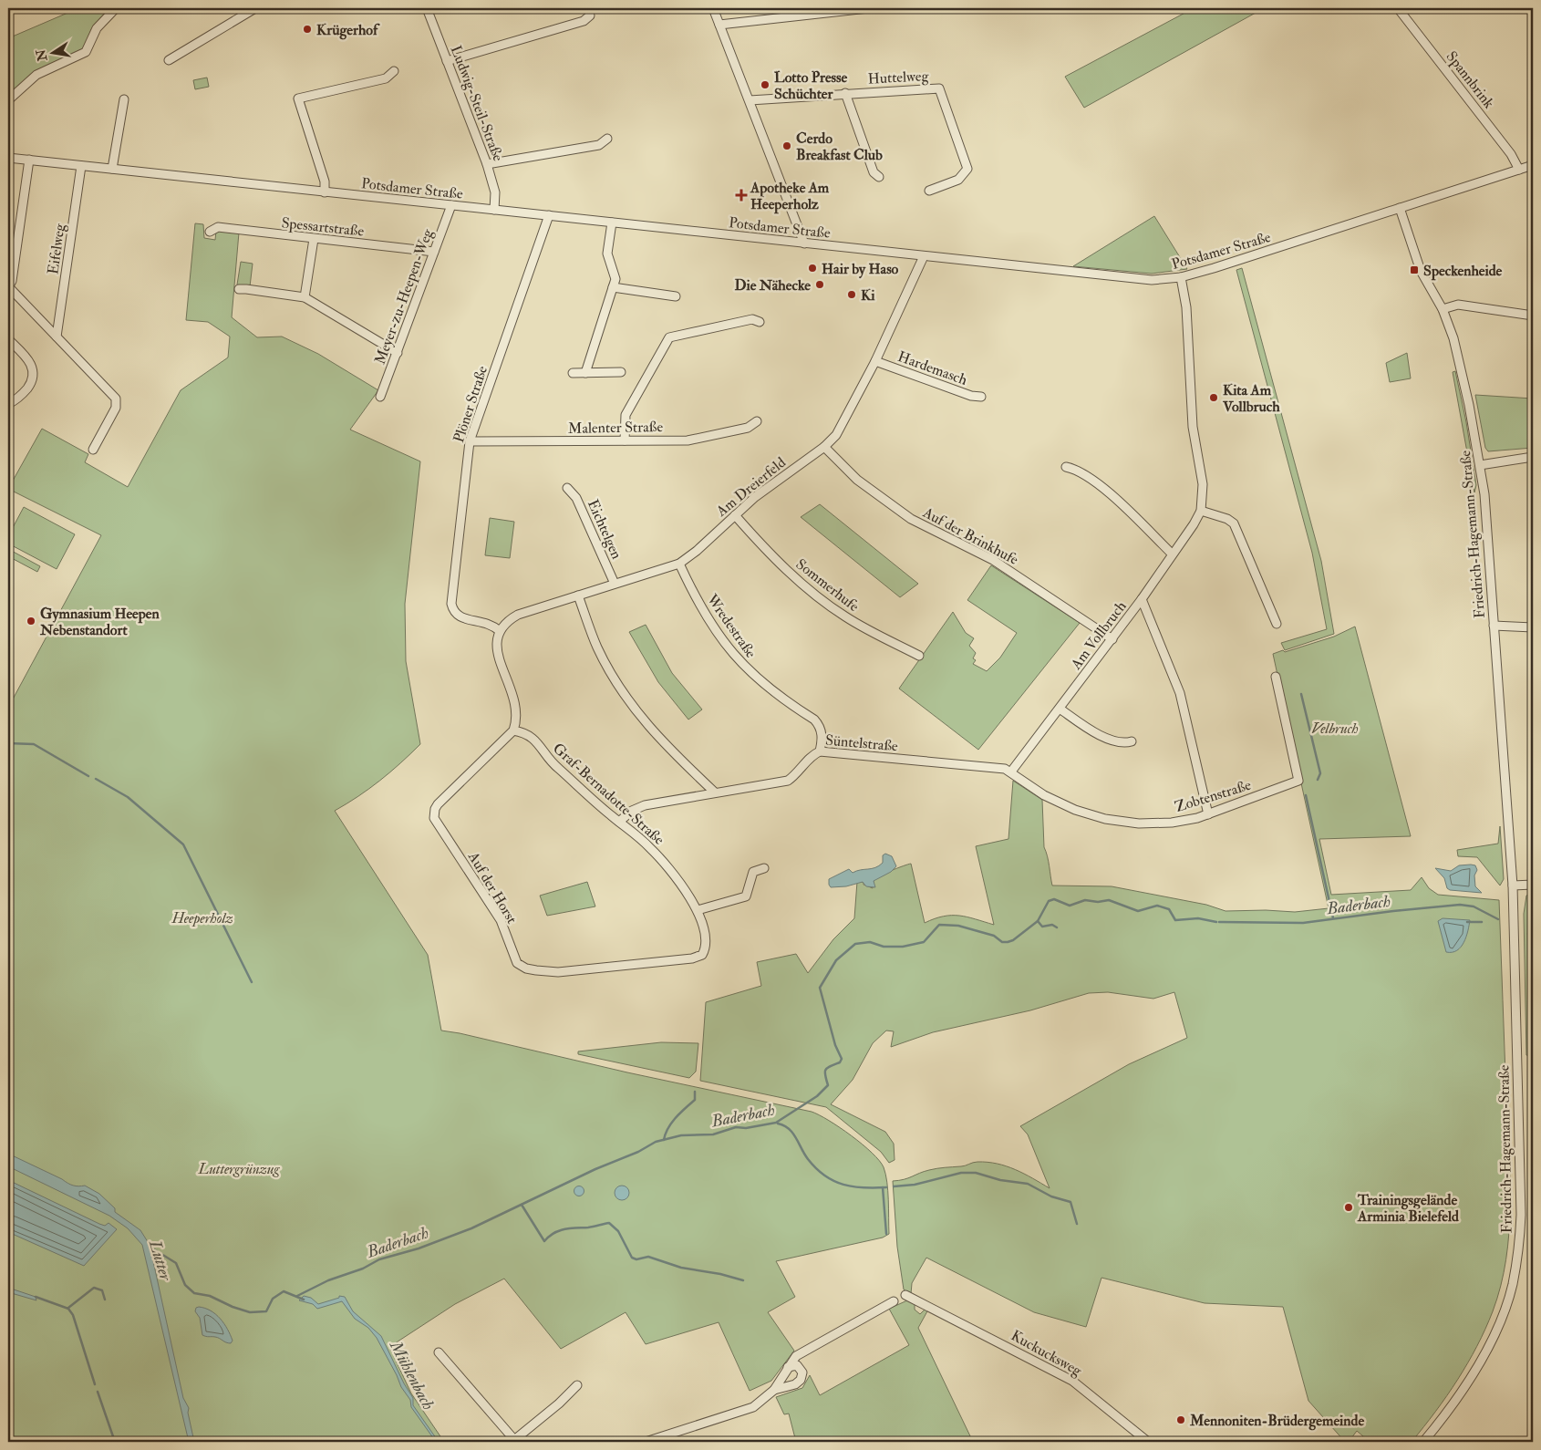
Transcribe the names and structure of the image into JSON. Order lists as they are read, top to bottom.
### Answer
{
  "streets": {
    "street": [
      "Huttelweg",
      "Spannbrink",
      "Ludwig-Steil-Straße",
      "Potsdamer Straße",
      "Spessartstraße",
      "Eifelweg",
      "Meyer-zu-Heepen-Weg",
      "Hardemasch",
      "Plöner Straße",
      "Malenter Straße",
      "Am Dreierfeld",
      "Eichtelgen",
      "Friedrich-Hagemann-Straße",
      "Auf der Brinkhufe",
      "Sommerhufe",
      "Wredestraße",
      "Am Vollbruch",
      "Süntelstraße",
      "Graf-Bernadotte-Straße",
      "Zobtenstraße",
      "Auf der Horst",
      "Kuckucksweg"
    ]
  },
  "crossings": [
    ["Spannbrink", "Potsdamer Straße"],
    ["Ludwig-Steil-Straße", "Potsdamer Straße"],
    ["Potsdamer Straße", "Eifelweg"],
    ["Potsdamer Straße", "Meyer-zu-Heepen-Weg"],
    ["Potsdamer Straße", "Plöner Straße"],
    ["Potsdamer Straße", "Am Dreierfeld"],
    ["Potsdamer Straße", "Friedrich-Hagemann-Straße"],
    ["Potsdamer Straße", "Am Vollbruch"],
    ["Spessartstraße", "Meyer-zu-Heepen-Weg"],
    ["Hardemasch", "Am Dreierfeld"],
    ["Plöner Straße", "Malenter Straße"],
    ["Plöner Straße", "Am Dreierfeld"],
    ["Am Dreierfeld", "Eichtelgen"],
    ["Am Dreierfeld", "Auf der Brinkhufe"],
    ["Am Dreierfeld", "Sommerhufe"],
    ["Am Dreierfeld", "Wredestraße"],
    ["Auf der Brinkhufe", "Am Vollbruch"],
    ["Wredestraße", "Süntelstraße"],
    ["Am Vollbruch", "Süntelstraße"],
    ["Am Vollbruch", "Zobtenstraße"],
    ["Süntelstraße", "Graf-Bernadotte-Straße"],
    ["Süntelstraße", "Zobtenstraße"],
    ["Graf-Bernadotte-Straße", "Auf der Horst"]
  ],
  "water": ["Baderbach", "Lutter", "Mühlenbach"],
  "parks": ["Velbruch", "Heeperholz", "Luttergrünzug"],
  "places": {
    "other": [
      "Krügerhof",
      "Lotto Presse Schüchter",
      "Cerdo Breakfast Club",
      "Hair by Haso",
      "Die Nähecke",
      "Ki",
      "Kita Am Vollbruch",
      "Gymnasium Heepen Nebenstandort",
      "Trainingsgelände Arminia Bielefeld",
      "Mennoniten-Brüdergemeinde"
    ],
    "health": ["Apotheke Am Heeperholz"],
    "transit": ["Speckenheide"]
  },
  "north": "left"
}
